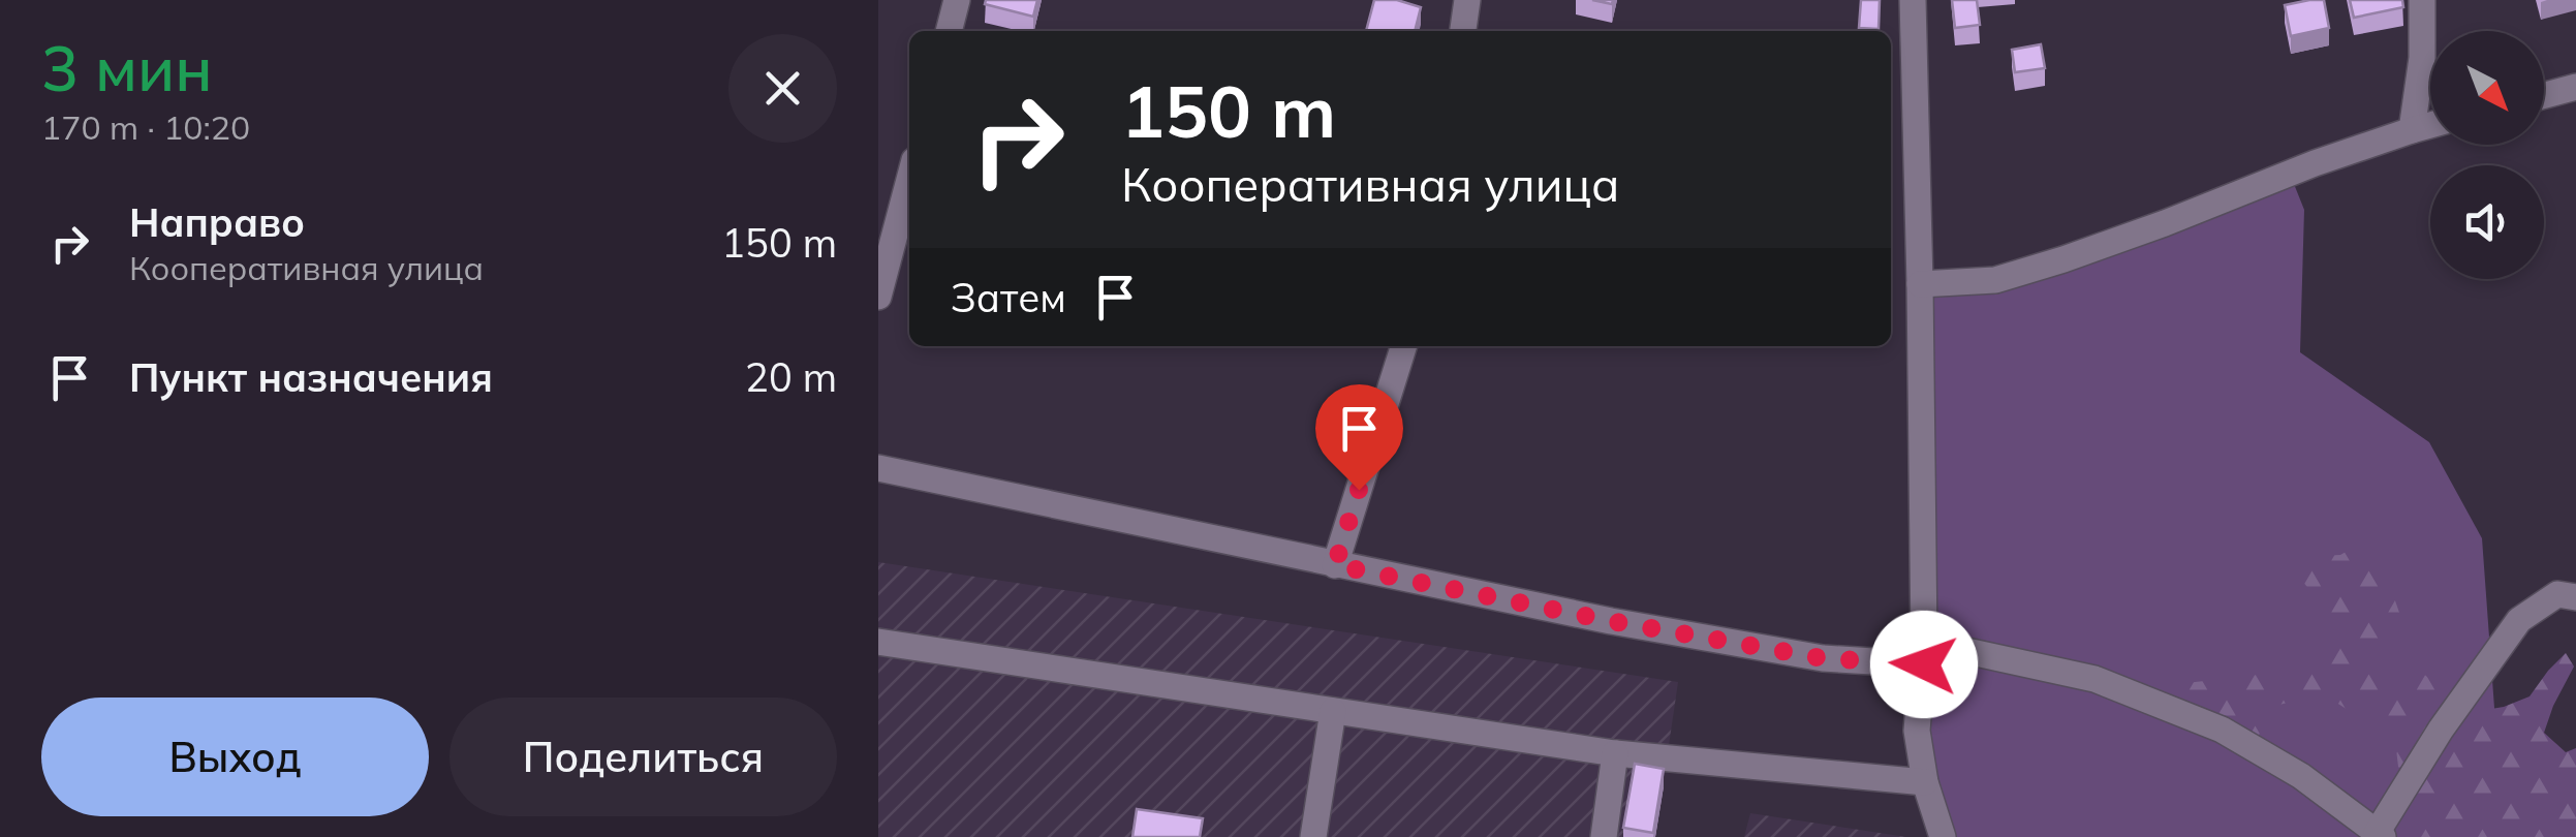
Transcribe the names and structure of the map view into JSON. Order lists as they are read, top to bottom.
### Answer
{
  "north": "bottom right",
  "page": {
    "heading": ["3 мин", "170 m · 10:20"],
    "turn": ["150 m", "Кооперативная улица"],
    "list": [
      {
        "name": "Направо",
        "note": "Кооперативная улица",
        "value": "150 m"
      },
      {
        "name": "Пункт назначения",
        "value": "20 m"
      }
    ],
    "then": "Затем",
    "buttons": ["Выход", "Поделиться"]
  }
}
